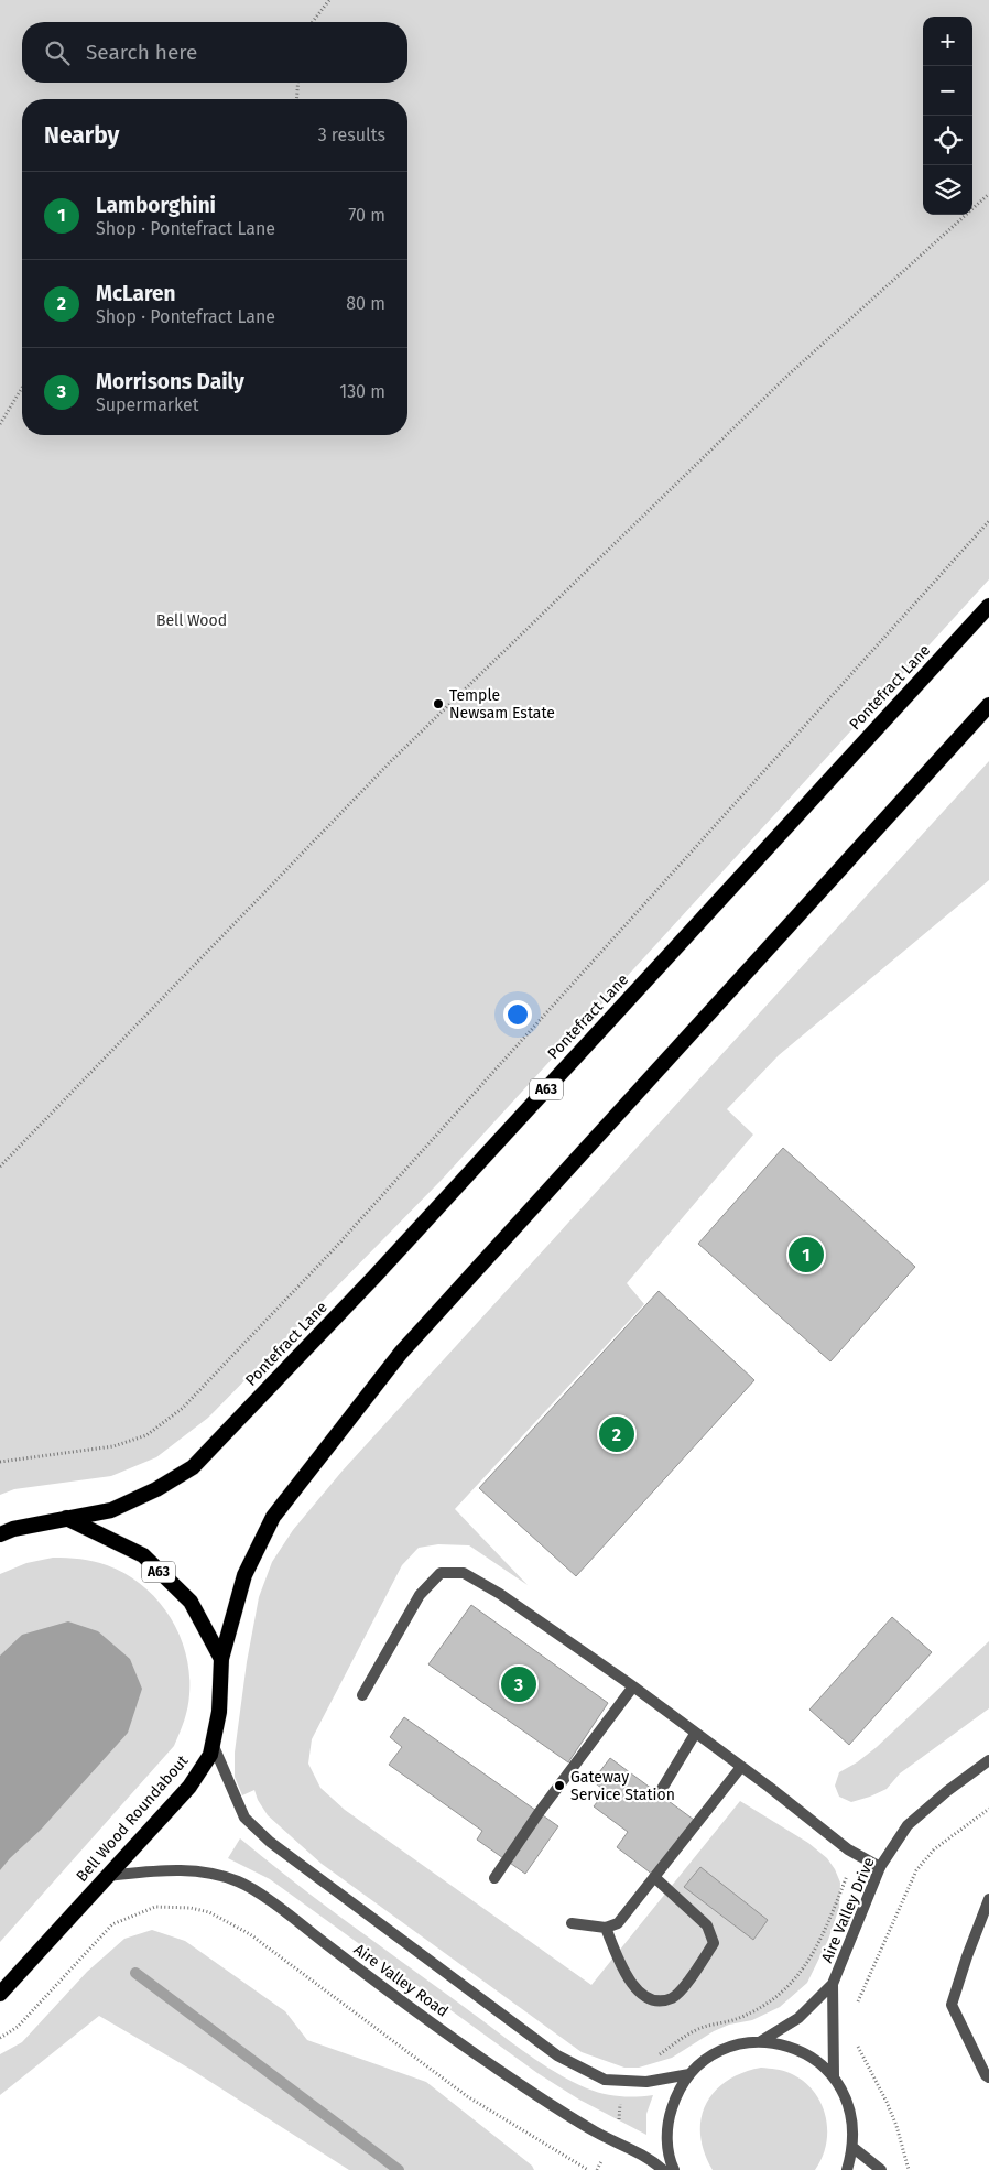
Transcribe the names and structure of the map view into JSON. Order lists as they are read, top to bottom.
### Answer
{
  "streets": {
    "highway": ["Pontefract Lane", "A63", "Bell Wood Roundabout"],
    "street": ["Aire Valley Drive", "Aire Valley Road"]
  },
  "crossings": [
    ["Pontefract Lane", "A63"],
    ["Pontefract Lane", "Bell Wood Roundabout"],
    ["A63", "Bell Wood Roundabout"],
    ["Bell Wood Roundabout", "Aire Valley Road"]
  ],
  "parks": ["Bell Wood"],
  "places": ["Temple Newsam Estate", "Gateway Service Station"],
  "page": {
    "map_buttons": ["+", "−"],
    "search": "Search here",
    "heading": ["Nearby", "3 results"],
    "list": [
      {
        "mark": "1",
        "name": "Lamborghini",
        "note": "Shop · Pontefract Lane",
        "value": "70 m"
      },
      {
        "mark": "2",
        "name": "McLaren",
        "note": "Shop · Pontefract Lane",
        "value": "80 m"
      },
      {
        "mark": "3",
        "name": "Morrisons Daily",
        "note": "Supermarket",
        "value": "130 m"
      }
    ],
    "pins": ["1", "2", "3"]
  }
}
